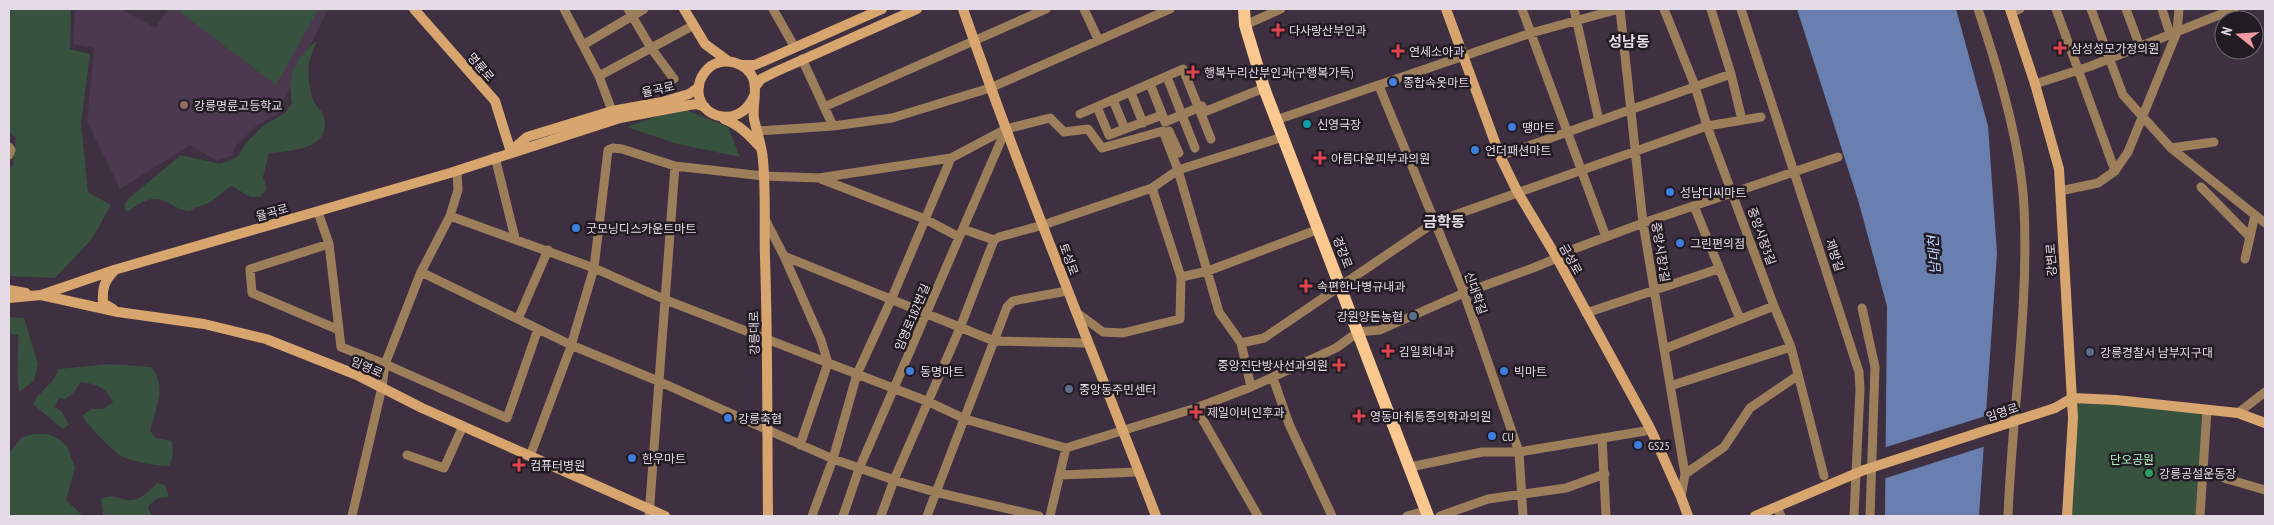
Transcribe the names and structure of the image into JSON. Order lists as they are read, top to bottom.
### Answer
{
  "streets": {
    "main road": ["경강로"],
    "street": [
      "명륜로",
      "율곡로",
      "중앙시장3길",
      "중앙시장2길",
      "제방길",
      "토성로",
      "금성로",
      "강변로",
      "신대학길",
      "임영로182번길",
      "강릉대로",
      "임영로"
    ]
  },
  "crossings": [
    ["명륜로", "율곡로"],
    ["율곡로", "강릉대로"],
    ["율곡로", "임영로"],
    ["중앙시장2길", "금성로"],
    ["제방길", "임영로"],
    ["토성로", "임영로182번길"],
    ["강변로", "임영로"]
  ],
  "districts": ["성남동", "금학동"],
  "water": ["남대천"],
  "parks": ["단오공원"],
  "places": {
    "health": [
      "다사랑산부인과",
      "삼성성모가정의원",
      "연세소아과",
      "행복누리산부인과(구행복가득)",
      "아름다운피부과의원",
      "속편한나병규내과",
      "김일회내과",
      "중앙진단방사선과의원",
      "제일이비인후과",
      "영동마취통증의학과의원",
      "컴퓨터병원"
    ],
    "other": [
      "종합속옷마트",
      "강릉명륜고등학교",
      "신영극장",
      "땡마트",
      "언더패션마트",
      "성남디씨마트",
      "굿모닝디스카운트마트",
      "그린편의점",
      "강원양돈농협",
      "강릉경찰서 남부지구대",
      "동명마트",
      "빅마트",
      "중앙동주민센터",
      "강릉축협",
      "CU",
      "GS25",
      "한우마트",
      "강릉공설운동장"
    ]
  },
  "north": "left"
}
